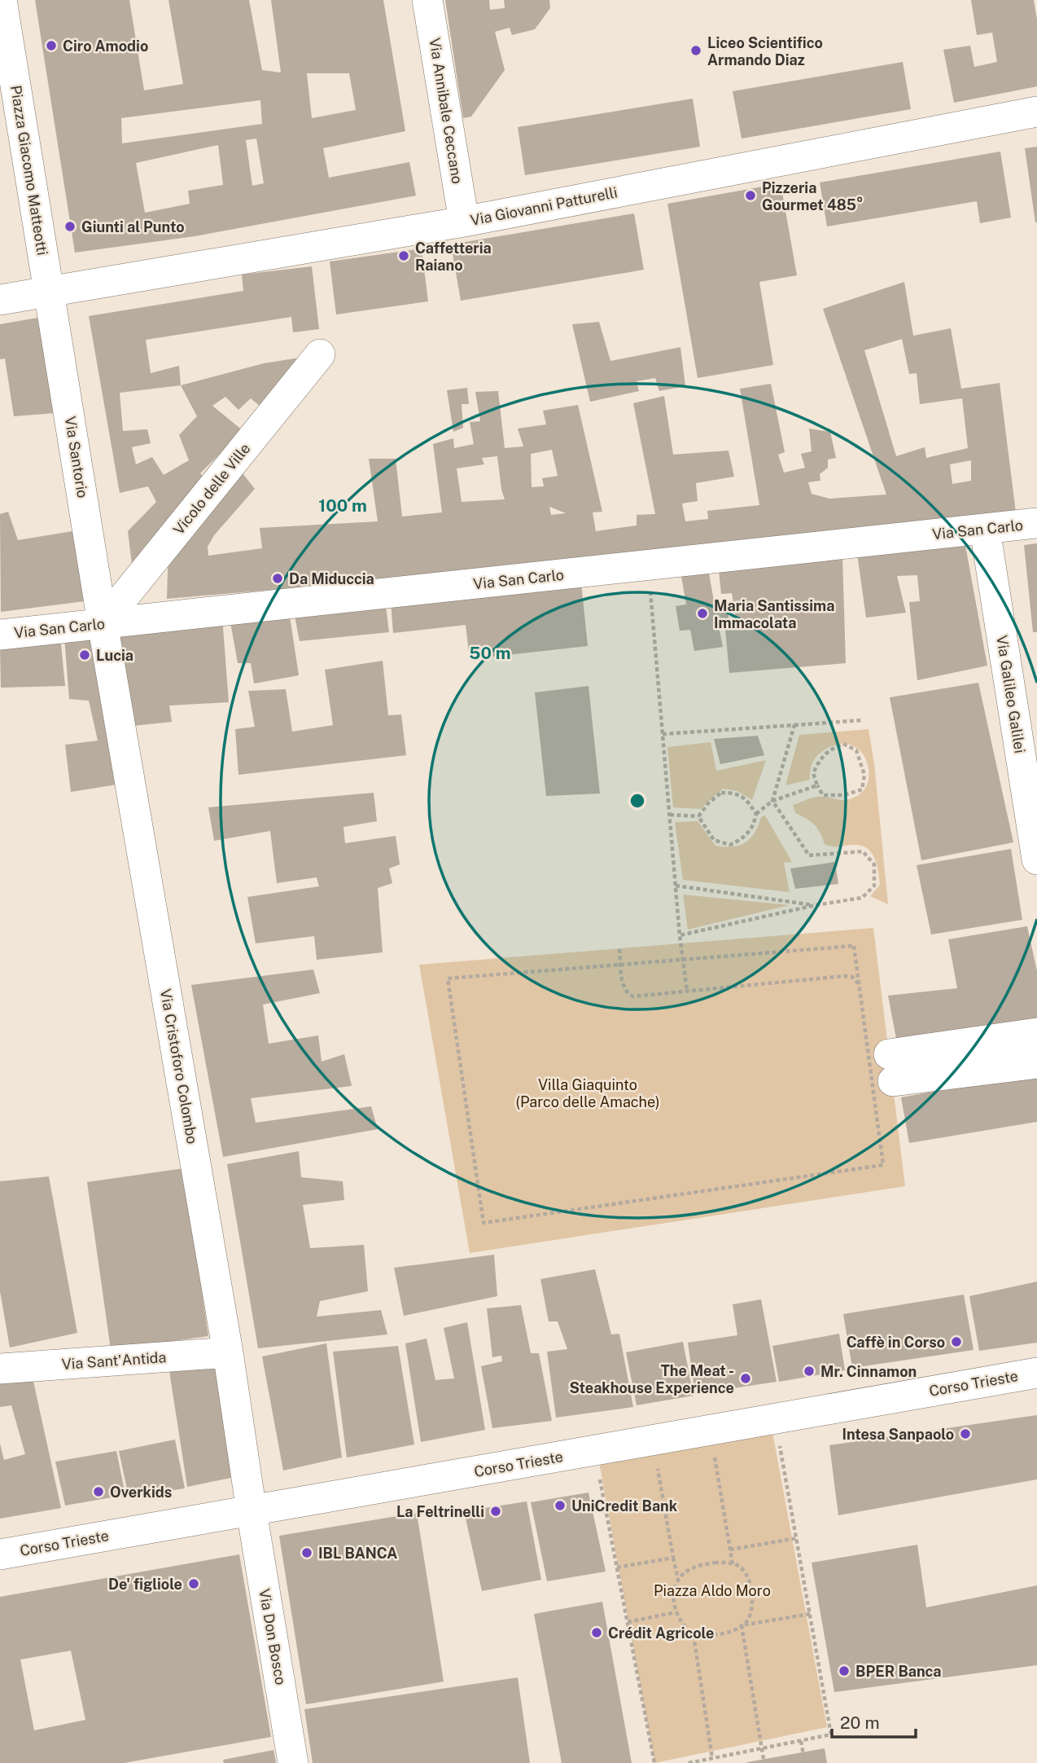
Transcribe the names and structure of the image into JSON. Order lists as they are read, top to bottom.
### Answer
{
  "streets": {
    "street": [
      "Via Annibale Ceccano",
      "Piazza Giacomo Matteotti",
      "Via Giovanni Patturelli",
      "Via Santorio",
      "Vicolo delle Ville",
      "Via San Carlo",
      "Via Galileo Galilei",
      "Via Cristoforo Colombo",
      "Via Sant'Antida",
      "Corso Trieste",
      "Via Don Bosco"
    ]
  },
  "crossings": [
    ["Via Annibale Ceccano", "Via Giovanni Patturelli"],
    ["Piazza Giacomo Matteotti", "Via Giovanni Patturelli"],
    ["Piazza Giacomo Matteotti", "Via Santorio"],
    ["Via Giovanni Patturelli", "Via Santorio"],
    ["Via Santorio", "Vicolo delle Ville"],
    ["Via Santorio", "Via San Carlo"],
    ["Via Santorio", "Via Cristoforo Colombo"],
    ["Vicolo delle Ville", "Via San Carlo"],
    ["Vicolo delle Ville", "Via Cristoforo Colombo"],
    ["Via San Carlo", "Via Galileo Galilei"],
    ["Via San Carlo", "Via Cristoforo Colombo"],
    ["Via Cristoforo Colombo", "Via Sant'Antida"],
    ["Via Cristoforo Colombo", "Corso Trieste"],
    ["Via Cristoforo Colombo", "Via Don Bosco"],
    ["Corso Trieste", "Via Don Bosco"]
  ],
  "parks": ["Villa Giaquinto (Parco delle Amache)", "Piazza Aldo Moro"],
  "places": [
    "Ciro Amodio",
    "Liceo Scientifico Armando Diaz",
    "Pizzeria Gourmet 485°",
    "Giunti al Punto",
    "Caffetteria Raiano",
    "Da Miduccia",
    "Maria Santissima Immacolata",
    "Lucia",
    "Caffè in Corso",
    "Mr. Cinnamon",
    "The Meat - Steakhouse Experience",
    "Intesa Sanpaolo",
    "Overkids",
    "UniCredit Bank",
    "La Feltrinelli",
    "IBL BANCA",
    "De' figliole",
    "Crédit Agricole",
    "BPER Banca"
  ],
  "scale_bar": "20 m",
  "rings": ["100 m", "50 m"]
}
